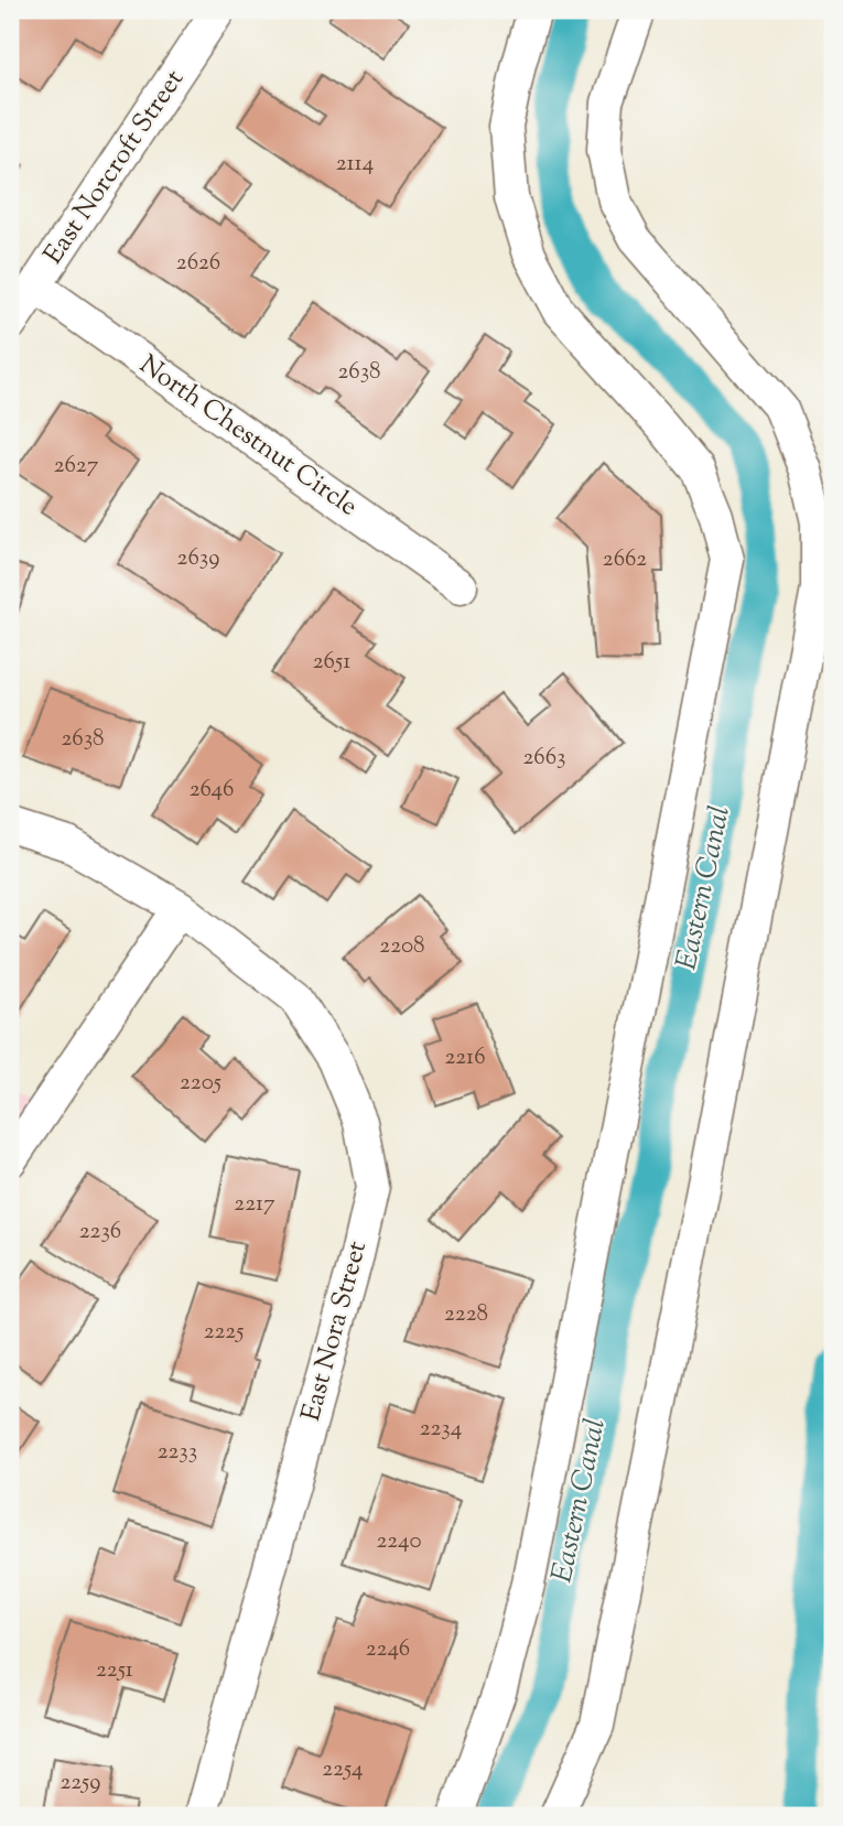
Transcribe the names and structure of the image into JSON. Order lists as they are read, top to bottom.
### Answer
{
  "streets": {
    "street": ["East Norcroft Street", "North Chestnut Circle", "East Nora Street"]
  },
  "crossings": [
    ["East Norcroft Street", "North Chestnut Circle"]
  ],
  "water": ["Eastern Canal"],
  "house_numbers": [
    "2114",
    "2626",
    "2638",
    "2627",
    "2639",
    "2662",
    "2651",
    "2638",
    "2663",
    "2646",
    "2208",
    "2216",
    "2205",
    "2217",
    "2236",
    "2228",
    "2225",
    "2234",
    "2233",
    "2240",
    "2246",
    "2251",
    "2254",
    "2259"
  ]
}
